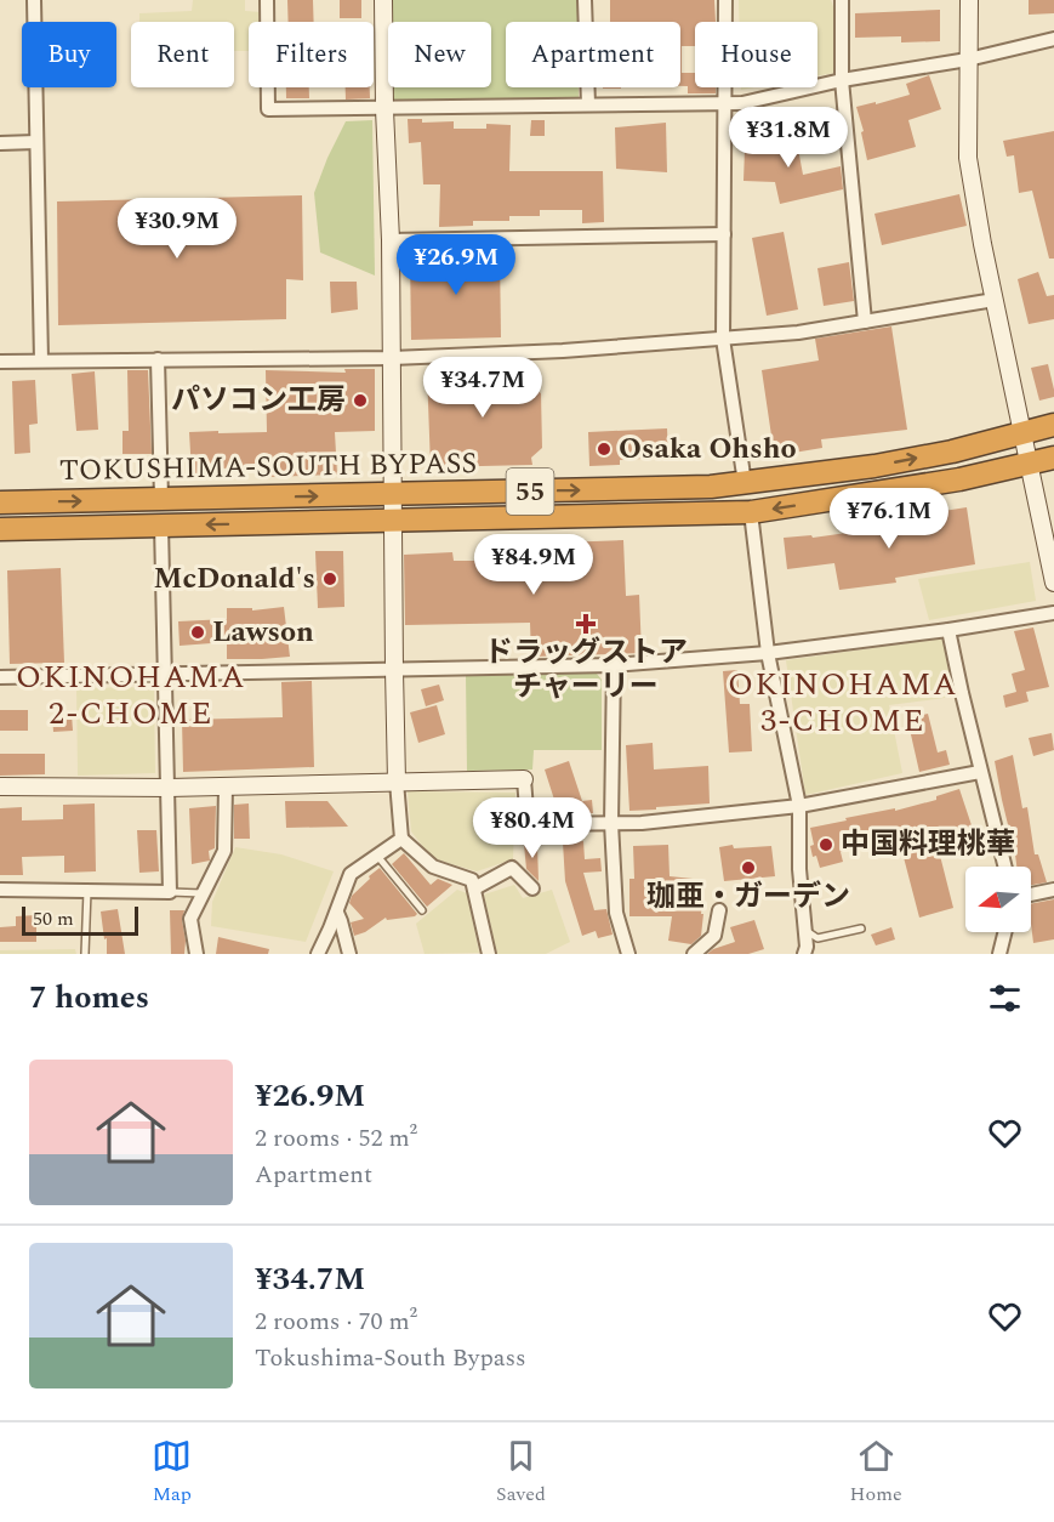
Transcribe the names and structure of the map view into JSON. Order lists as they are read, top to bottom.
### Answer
{
  "streets": {
    "highway": ["TOKUSHIMA-SOUTH BYPASS", "55"]
  },
  "districts": ["OKINOHAMA 2-CHOME", "OKINOHAMA 3-CHOME"],
  "places": {
    "other": [
      "パソコン工房",
      "Osaka Ohsho",
      "McDonald's",
      "Lawson",
      "中国料理桃華",
      "珈亜・ガーデン"
    ],
    "health": ["ドラッグストア チャーリー"]
  },
  "scale_bar": "50 m",
  "north": "left",
  "page": {
    "chip": [
      "Buy",
      "Rent",
      "Filters",
      "New",
      "Apartment",
      "House"
    ],
    "price": [
      "¥31.8M",
      "¥30.9M",
      "¥26.9M",
      "¥34.7M",
      "¥76.1M",
      "¥84.9M",
      "¥80.4M"
    ],
    "scale": "50 m",
    "heading": "7 homes",
    "list": [
      {
        "name": "¥26.9M",
        "note": "2 rooms · 52 m² · Apartment"
      },
      {
        "name": "¥34.7M",
        "note": "2 rooms · 70 m² · Tokushima-South Bypass"
      }
    ],
    "tabs": ["Map", "Saved", "Home"]
  }
}
